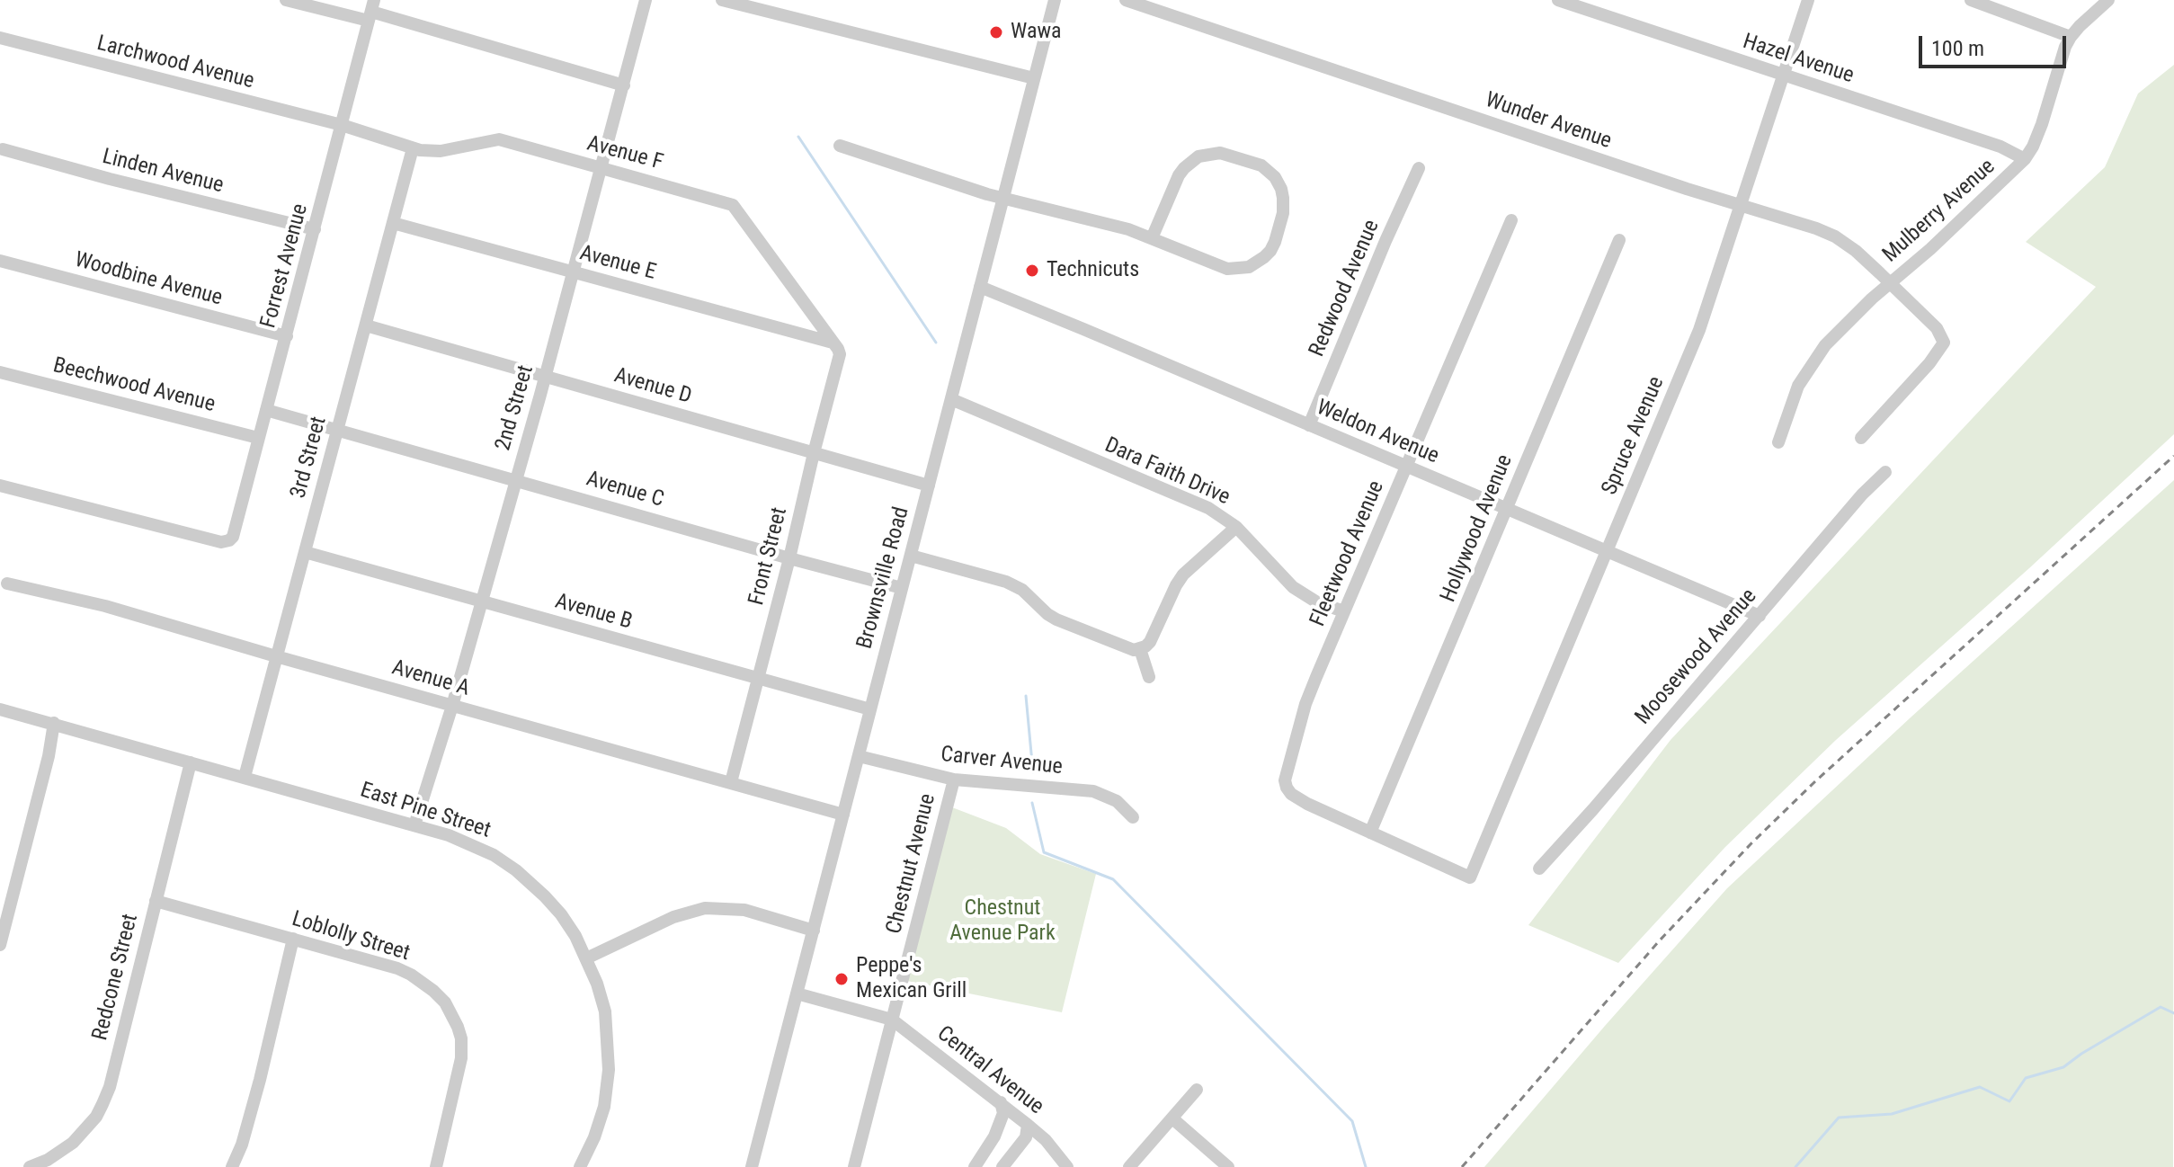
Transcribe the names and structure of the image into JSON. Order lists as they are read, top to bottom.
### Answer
{
  "streets": {
    "street": [
      "Hazel Avenue",
      "Larchwood Avenue",
      "Wunder Avenue",
      "Avenue F",
      "Linden Avenue",
      "Mulberry Avenue",
      "Avenue E",
      "Forrest Avenue",
      "Woodbine Avenue",
      "Redwood Avenue",
      "Beechwood Avenue",
      "Avenue D",
      "2nd Street",
      "Weldon Avenue",
      "Spruce Avenue",
      "3rd Street",
      "Dara Faith Drive",
      "Avenue C",
      "Hollywood Avenue",
      "Fleetwood Avenue",
      "Front Street",
      "Brownsville Road",
      "Avenue B",
      "Moosewood Avenue",
      "Avenue A",
      "Carver Avenue",
      "East Pine Street",
      "Chestnut Avenue",
      "Loblolly Street",
      "Redcone Street",
      "Central Avenue"
    ]
  },
  "crossings": [
    ["Hazel Avenue", "Mulberry Avenue"],
    ["Hazel Avenue", "Spruce Avenue"],
    ["Larchwood Avenue", "Avenue F"],
    ["Larchwood Avenue", "Forrest Avenue"],
    ["Wunder Avenue", "Mulberry Avenue"],
    ["Wunder Avenue", "Spruce Avenue"],
    ["Avenue F", "Avenue E"],
    ["Avenue F", "Forrest Avenue"],
    ["Avenue F", "2nd Street"],
    ["Avenue F", "3rd Street"],
    ["Avenue F", "Front Street"],
    ["Linden Avenue", "Forrest Avenue"],
    ["Avenue E", "2nd Street"],
    ["Avenue E", "3rd Street"],
    ["Avenue E", "Front Street"],
    ["Forrest Avenue", "Woodbine Avenue"],
    ["Forrest Avenue", "Beechwood Avenue"],
    ["Redwood Avenue", "Weldon Avenue"],
    ["Avenue D", "2nd Street"],
    ["Avenue D", "3rd Street"],
    ["Avenue D", "Front Street"],
    ["Avenue D", "Brownsville Road"],
    ["2nd Street", "Avenue C"],
    ["2nd Street", "Avenue B"],
    ["2nd Street", "Avenue A"],
    ["2nd Street", "East Pine Street"],
    ["Weldon Avenue", "Spruce Avenue"],
    ["Weldon Avenue", "Hollywood Avenue"],
    ["Weldon Avenue", "Fleetwood Avenue"],
    ["Weldon Avenue", "Brownsville Road"],
    ["Weldon Avenue", "Moosewood Avenue"],
    ["Spruce Avenue", "Hollywood Avenue"],
    ["Spruce Avenue", "Fleetwood Avenue"],
    ["3rd Street", "Avenue C"],
    ["3rd Street", "Avenue B"],
    ["3rd Street", "Avenue A"],
    ["3rd Street", "East Pine Street"],
    ["Dara Faith Drive", "Fleetwood Avenue"],
    ["Dara Faith Drive", "Brownsville Road"],
    ["Avenue C", "Front Street"],
    ["Avenue C", "Brownsville Road"],
    ["Hollywood Avenue", "Fleetwood Avenue"],
    ["Front Street", "Avenue B"],
    ["Front Street", "Avenue A"],
    ["Brownsville Road", "Avenue B"],
    ["Brownsville Road", "Avenue A"],
    ["Brownsville Road", "Carver Avenue"],
    ["Brownsville Road", "Central Avenue"],
    ["Carver Avenue", "Chestnut Avenue"],
    ["East Pine Street", "Redcone Street"],
    ["Chestnut Avenue", "Central Avenue"],
    ["Loblolly Street", "Redcone Street"]
  ],
  "parks": ["Chestnut Avenue Park"],
  "places": ["Wawa", "Technicuts", "Peppe's Mexican Grill"],
  "scale_bar": "100 m"
}
